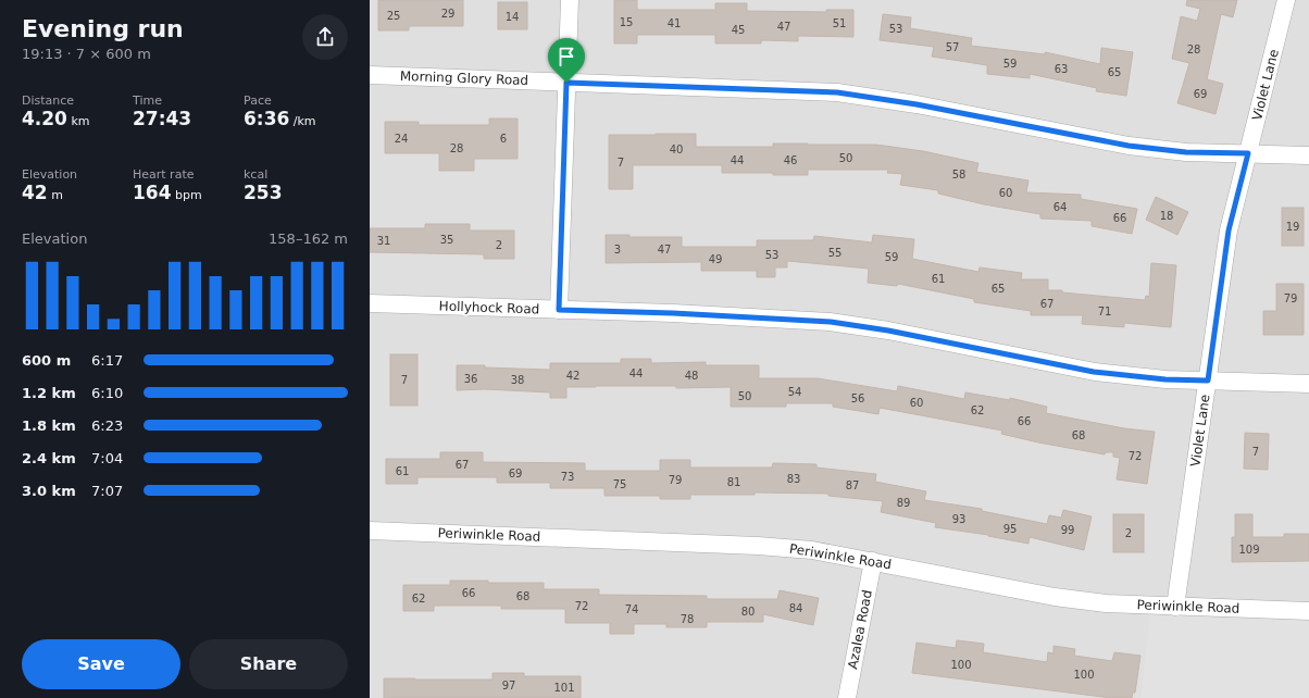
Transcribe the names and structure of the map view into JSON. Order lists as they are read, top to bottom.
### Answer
{
  "streets": {
    "street": [
      "Morning Glory Road",
      "Violet Lane",
      "Hollyhock Road",
      "Periwinkle Road",
      "Azalea Road"
    ]
  },
  "crossings": [
    ["Morning Glory Road", "Violet Lane"],
    ["Violet Lane", "Hollyhock Road"],
    ["Violet Lane", "Periwinkle Road"],
    ["Periwinkle Road", "Azalea Road"]
  ],
  "house_numbers": [
    "29",
    "25",
    "14",
    "15",
    "41",
    "51",
    "47",
    "53",
    "45",
    "57",
    "28",
    "59",
    "63",
    "65",
    "69",
    "24",
    "6",
    "28",
    "40",
    "50",
    "44",
    "46",
    "7",
    "58",
    "60",
    "64",
    "18",
    "66",
    "19",
    "35",
    "31",
    "2",
    "3",
    "47",
    "55",
    "53",
    "59",
    "49",
    "61",
    "65",
    "79",
    "67",
    "71",
    "44",
    "42",
    "48",
    "36",
    "7",
    "38",
    "54",
    "50",
    "56",
    "60",
    "62",
    "66",
    "68",
    "7",
    "72",
    "67",
    "61",
    "69",
    "73",
    "83",
    "79",
    "81",
    "75",
    "87",
    "89",
    "93",
    "95",
    "99",
    "2",
    "109",
    "66",
    "68",
    "62",
    "72",
    "84",
    "74",
    "80",
    "78",
    "100",
    "100",
    "97",
    "101"
  ],
  "page": {
    "heading": ["Evening run", "19:13 · 7 × 600 m"],
    "stats": [
      ["Distance", "4.20 km"],
      ["Time", "27:43"],
      ["Pace", "6:36 /km"],
      ["Elevation", "42 m"],
      ["Heart rate", "164 bpm"],
      ["kcal", "253"]
    ],
    "chart": ["Elevation", "158–162 m"],
    "list": [
      {
        "name": "600 m",
        "note": "6:17"
      },
      {
        "name": "1.2 km",
        "note": "6:10"
      },
      {
        "name": "1.8 km",
        "note": "6:23"
      },
      {
        "name": "2.4 km",
        "note": "7:04"
      },
      {
        "name": "3.0 km",
        "note": "7:07"
      }
    ],
    "buttons": ["Save", "Share"]
  }
}
